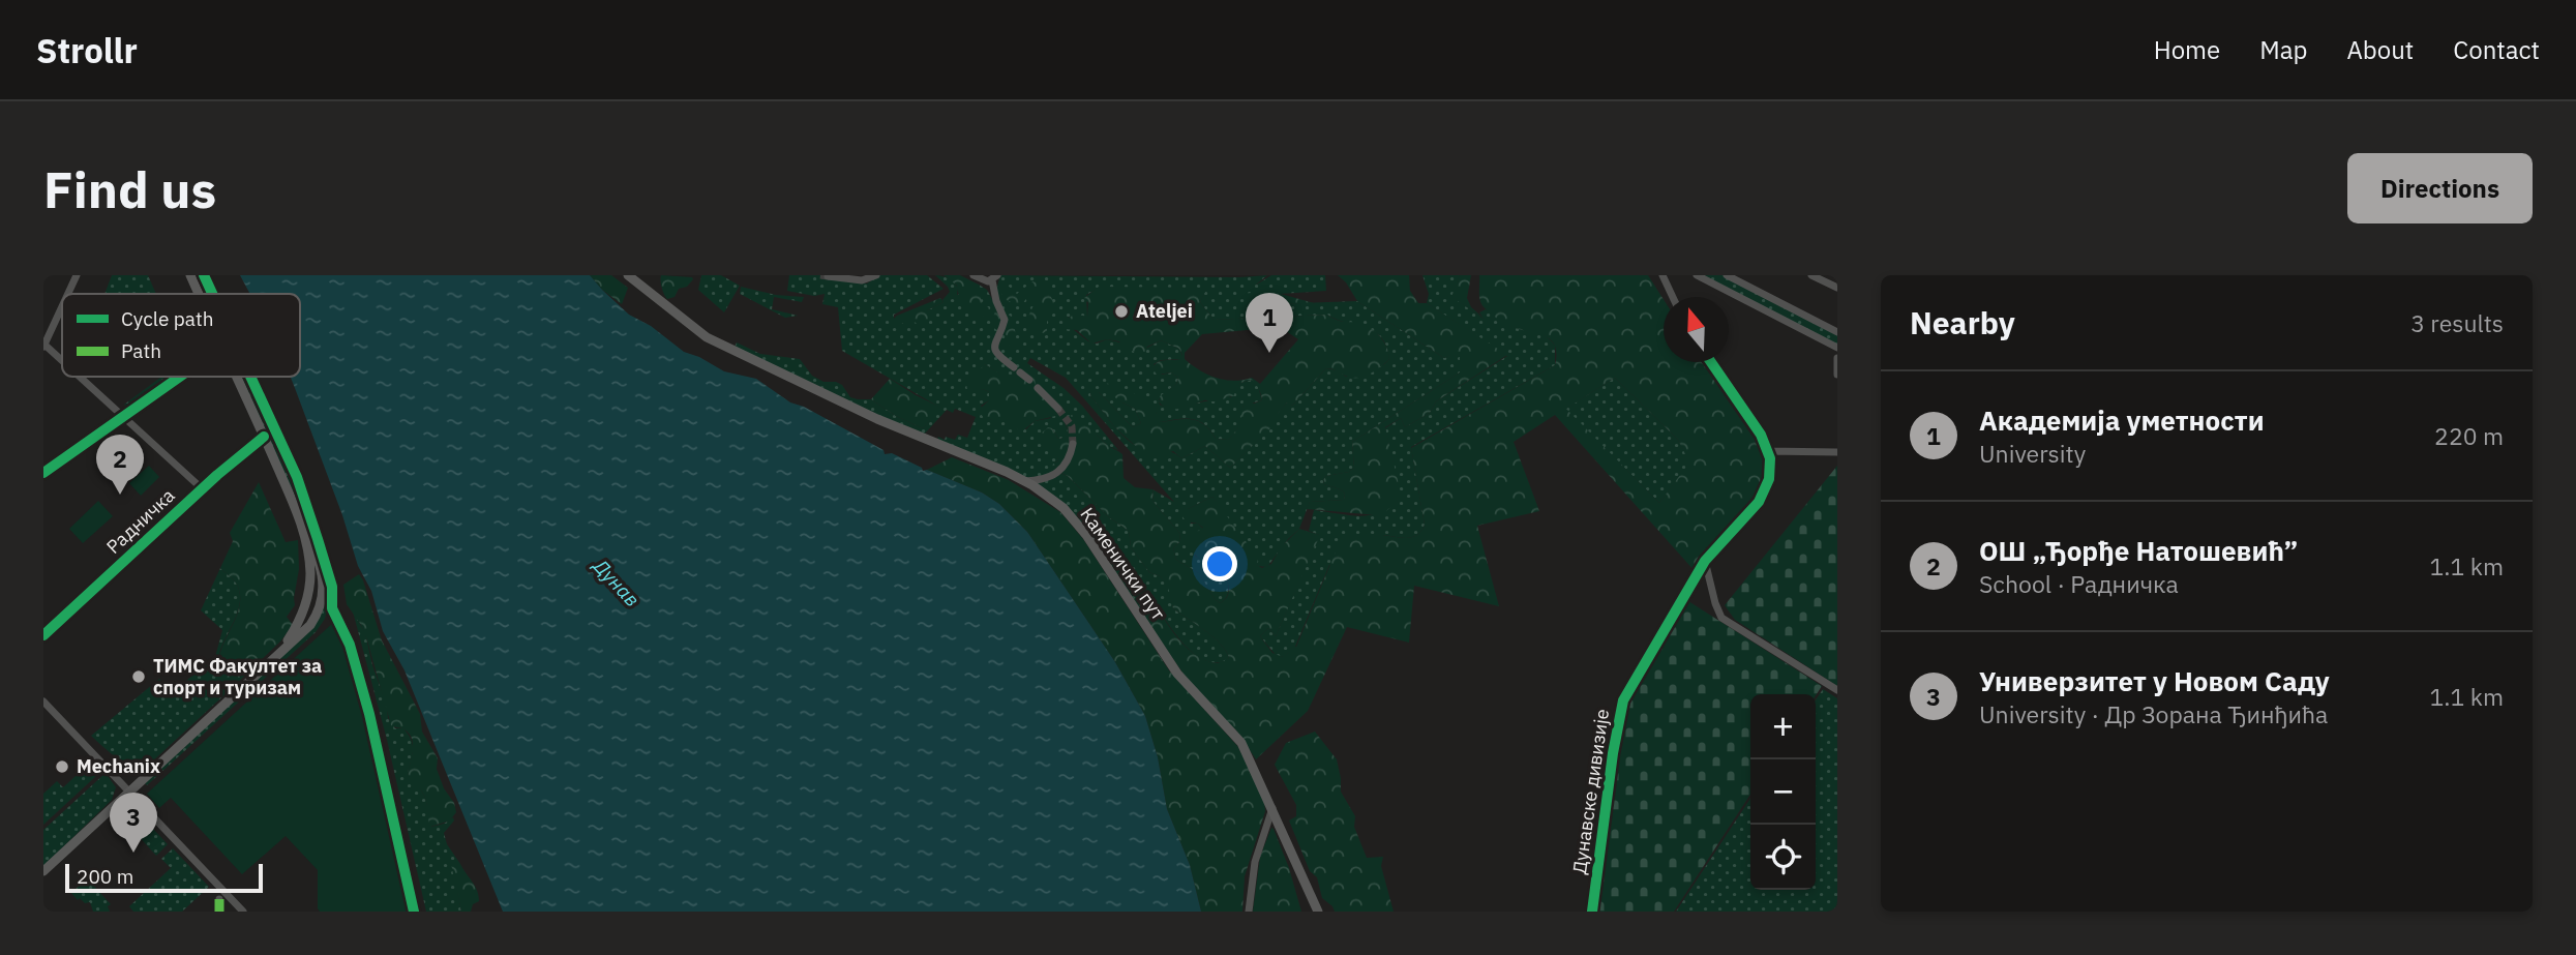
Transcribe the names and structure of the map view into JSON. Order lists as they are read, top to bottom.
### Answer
{
  "streets": {
    "main road": ["Каменички пут"],
    "street": ["Радничка", "Дунавске дивизије"]
  },
  "water": ["Дунав"],
  "places": ["Ateljei", "ТИМС Факултет за спорт и туризам", "Mechanix"],
  "legend": ["Cycle path", "Path"],
  "scale_bar": "200 m",
  "north": "top",
  "page": {
    "header": "Strollr",
    "nav": [
      "Home",
      "Map",
      "About",
      "Contact"
    ],
    "buttons": "Directions",
    "title": "Find us",
    "heading": ["Nearby", "3 results"],
    "pins": ["1", "2", "3"],
    "list": [
      {
        "mark": "1",
        "name": "Академија уметности",
        "note": "University",
        "value": "220 m"
      },
      {
        "mark": "2",
        "name": "ОШ „Ђорђе Натошевић”",
        "note": "School · Радничка",
        "value": "1.1 km"
      },
      {
        "mark": "3",
        "name": "Универзитет у Новом Саду",
        "note": "University · Др Зорана Ђинђића",
        "value": "1.1 km"
      }
    ],
    "map_buttons": ["+", "−"],
    "scale": "200 m"
  }
}
